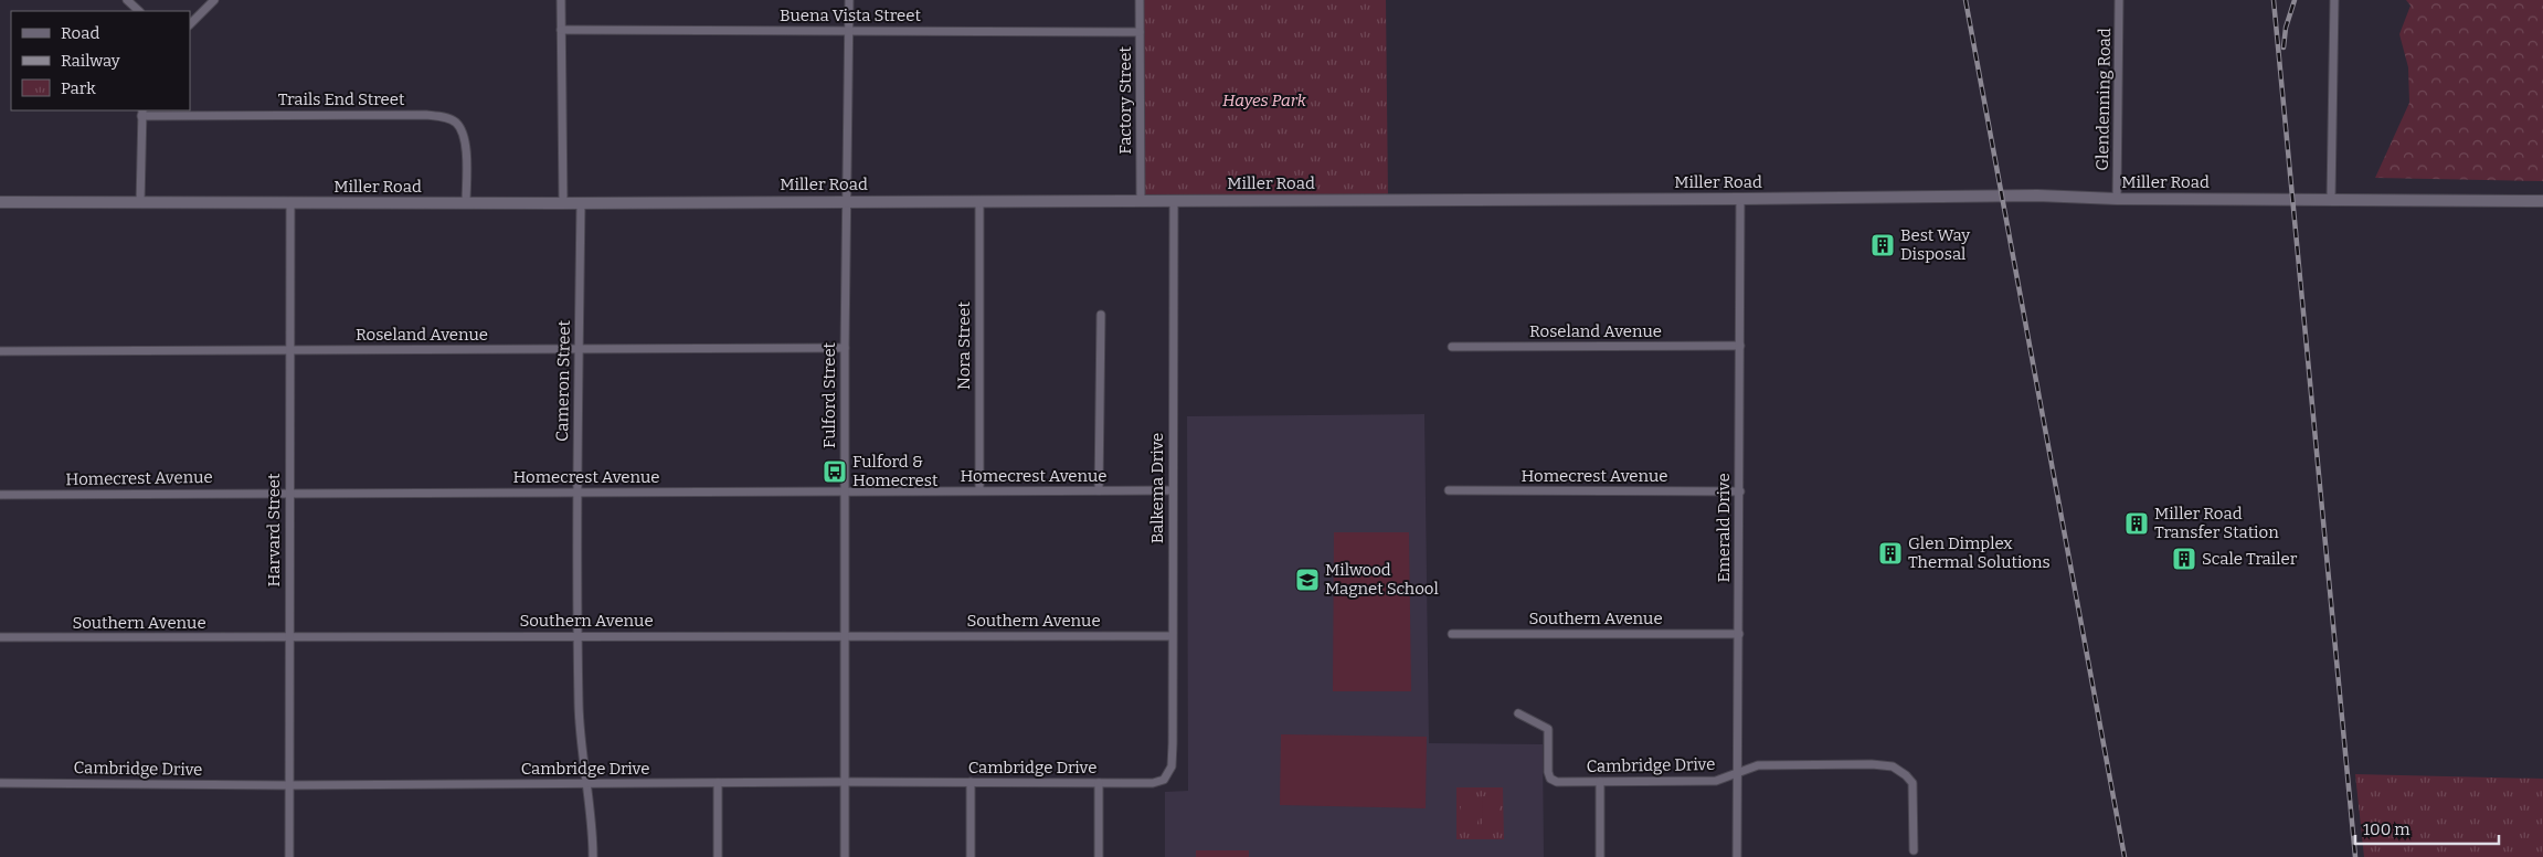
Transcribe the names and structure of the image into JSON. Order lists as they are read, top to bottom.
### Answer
{
  "streets": {
    "street": [
      "Buena Vista Street",
      "Trails End Street",
      "Glendenning Road",
      "Factory Street",
      "Miller Road",
      "Roseland Avenue",
      "Nora Street",
      "Cameron Street",
      "Fulford Street",
      "Homecrest Avenue",
      "Balkema Drive",
      "Emerald Drive",
      "Harvard Street",
      "Southern Avenue",
      "Cambridge Drive"
    ]
  },
  "crossings": [
    ["Buena Vista Street", "Factory Street"],
    ["Buena Vista Street", "Fulford Street"],
    ["Trails End Street", "Miller Road"],
    ["Glendenning Road", "Miller Road"],
    ["Factory Street", "Miller Road"],
    ["Miller Road", "Nora Street"],
    ["Miller Road", "Cameron Street"],
    ["Miller Road", "Fulford Street"],
    ["Miller Road", "Balkema Drive"],
    ["Miller Road", "Emerald Drive"],
    ["Miller Road", "Harvard Street"],
    ["Roseland Avenue", "Cameron Street"],
    ["Roseland Avenue", "Fulford Street"],
    ["Roseland Avenue", "Emerald Drive"],
    ["Roseland Avenue", "Harvard Street"],
    ["Nora Street", "Homecrest Avenue"],
    ["Cameron Street", "Homecrest Avenue"],
    ["Cameron Street", "Southern Avenue"],
    ["Cameron Street", "Cambridge Drive"],
    ["Fulford Street", "Homecrest Avenue"],
    ["Fulford Street", "Southern Avenue"],
    ["Fulford Street", "Cambridge Drive"],
    ["Homecrest Avenue", "Balkema Drive"],
    ["Homecrest Avenue", "Emerald Drive"],
    ["Homecrest Avenue", "Harvard Street"],
    ["Balkema Drive", "Southern Avenue"],
    ["Balkema Drive", "Cambridge Drive"],
    ["Emerald Drive", "Southern Avenue"],
    ["Emerald Drive", "Cambridge Drive"],
    ["Harvard Street", "Southern Avenue"],
    ["Harvard Street", "Cambridge Drive"]
  ],
  "parks": ["Hayes Park"],
  "places": {
    "building": [
      "Best Way Disposal",
      "Miller Road Transfer Station",
      "Glen Dimplex Thermal Solutions",
      "Scale Trailer"
    ],
    "bus stop": ["Fulford & Homecrest"],
    "school or university": ["Milwood Magnet School"]
  },
  "legend": ["Road", "Railway", "Park"],
  "scale_bar": "100 m"
}
